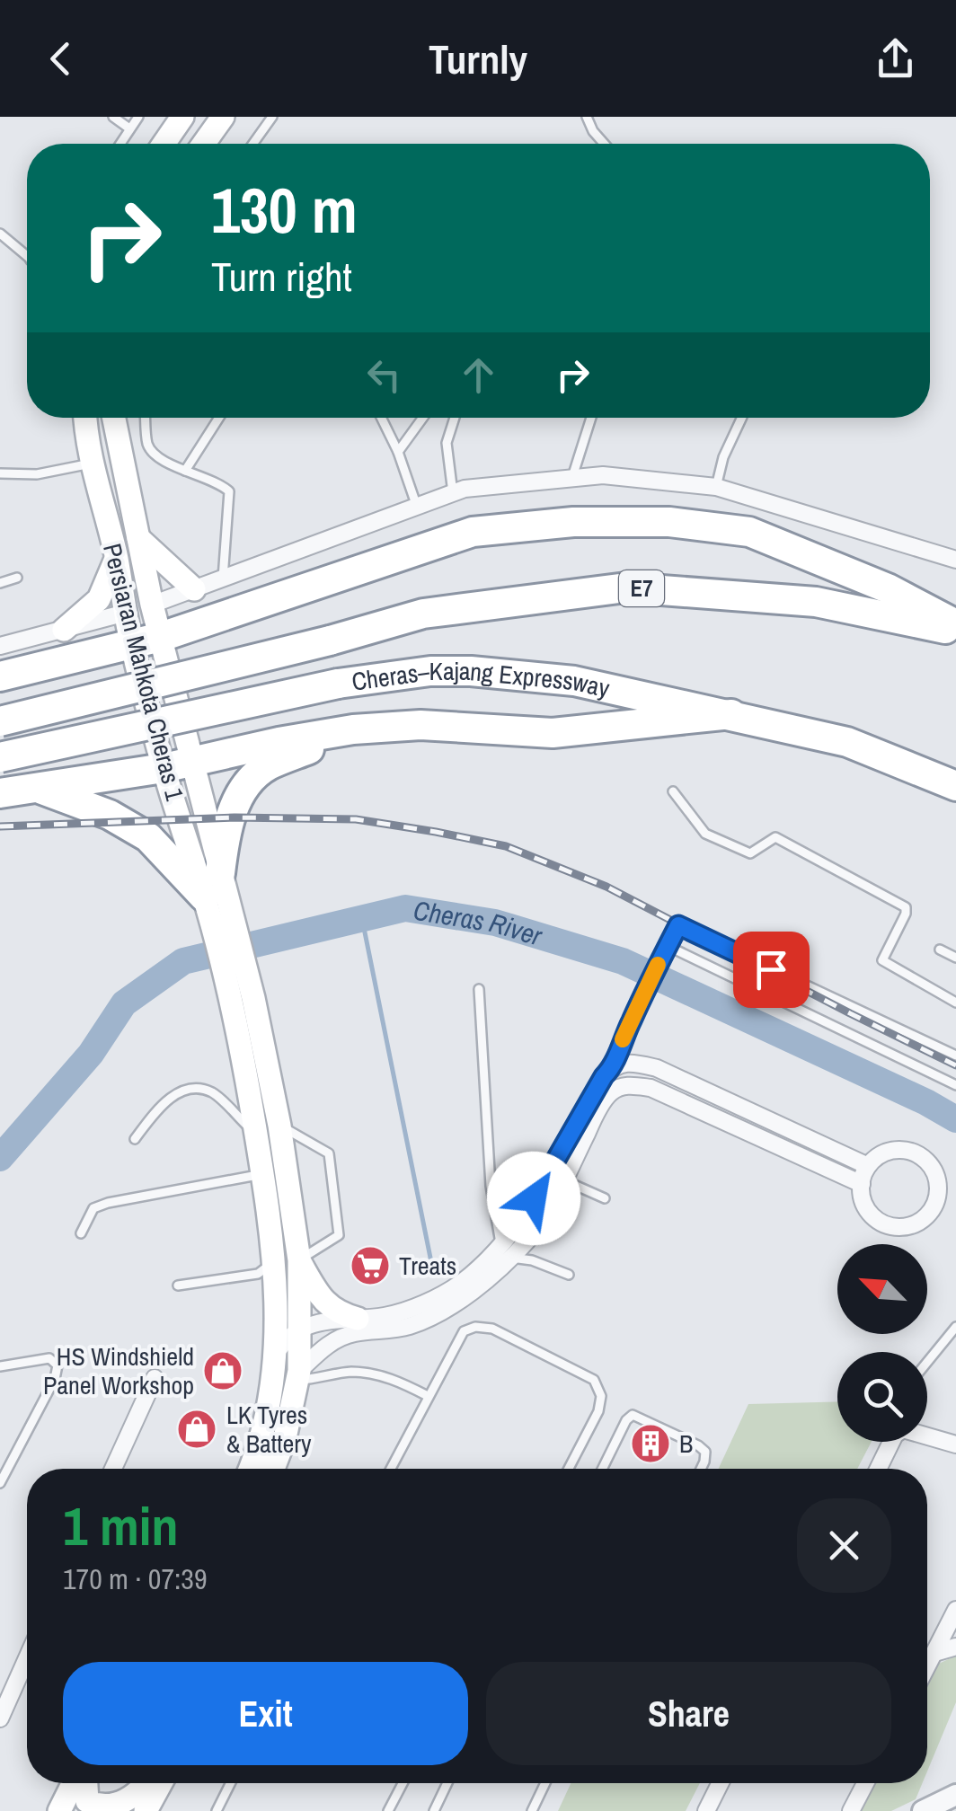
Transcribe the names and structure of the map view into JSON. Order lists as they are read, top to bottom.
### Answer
{
  "streets": {
    "highway": ["E7", "Cheras–Kajang Expressway"],
    "main road": ["Persiaran Mahkota Cheras 1"]
  },
  "water": ["Cheras River"],
  "places": {
    "supermarket": ["Treats"],
    "shop": ["HS Windshield Panel Workshop", "LK Tyres & Battery"],
    "building": ["B"]
  },
  "north": "top left",
  "page": {
    "header": "Turnly",
    "turn": ["130 m", "Turn right"],
    "heading": ["1 min", "170 m · 07:39"],
    "buttons": ["Exit", "Share"]
  }
}
